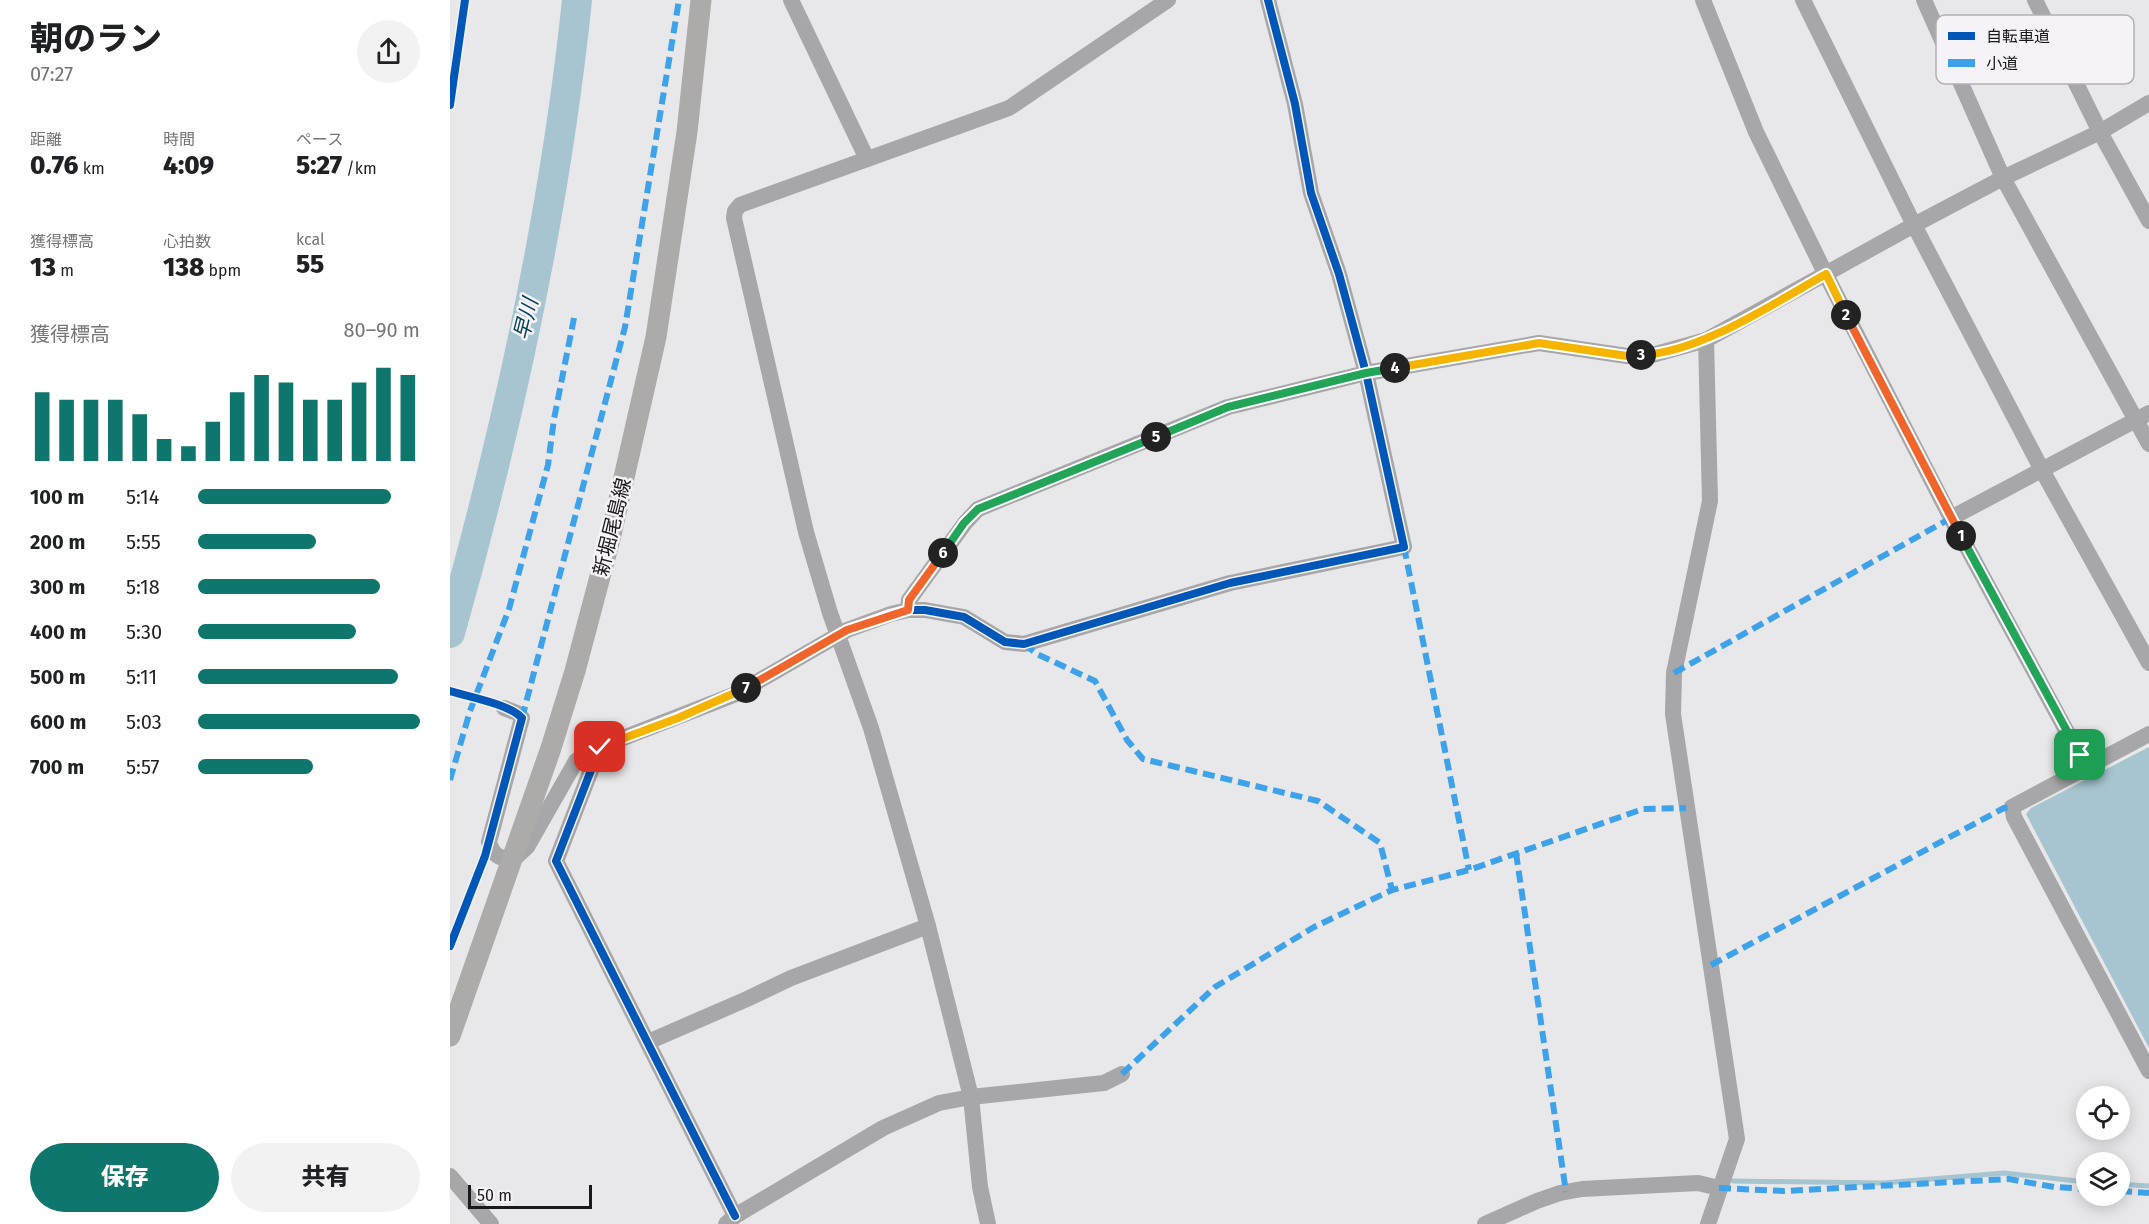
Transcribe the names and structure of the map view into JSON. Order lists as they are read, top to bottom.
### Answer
{
  "streets": {
    "main road": ["新堀尾島線"]
  },
  "water": ["早川"],
  "legend": ["自転車道", "小道"],
  "scale_bar": "50 m",
  "page": {
    "heading": ["朝のラン", "07:27"],
    "stats": [
      ["距離", "0.76 km"],
      ["時間", "4:09"],
      ["ペース", "5:27 /km"],
      ["獲得標高", "13 m"],
      ["心拍数", "138 bpm"],
      ["kcal", "55"]
    ],
    "pins": [
      "2",
      "3",
      "4",
      "5",
      "1",
      "6",
      "7"
    ],
    "chart": ["獲得標高", "80–90 m"],
    "list": [
      {
        "name": "100 m",
        "note": "5:14"
      },
      {
        "name": "200 m",
        "note": "5:55"
      },
      {
        "name": "300 m",
        "note": "5:18"
      },
      {
        "name": "400 m",
        "note": "5:30"
      },
      {
        "name": "500 m",
        "note": "5:11"
      },
      {
        "name": "600 m",
        "note": "5:03"
      },
      {
        "name": "700 m",
        "note": "5:57"
      }
    ],
    "buttons": ["保存", "共有"],
    "scale": "50 m"
  }
}
